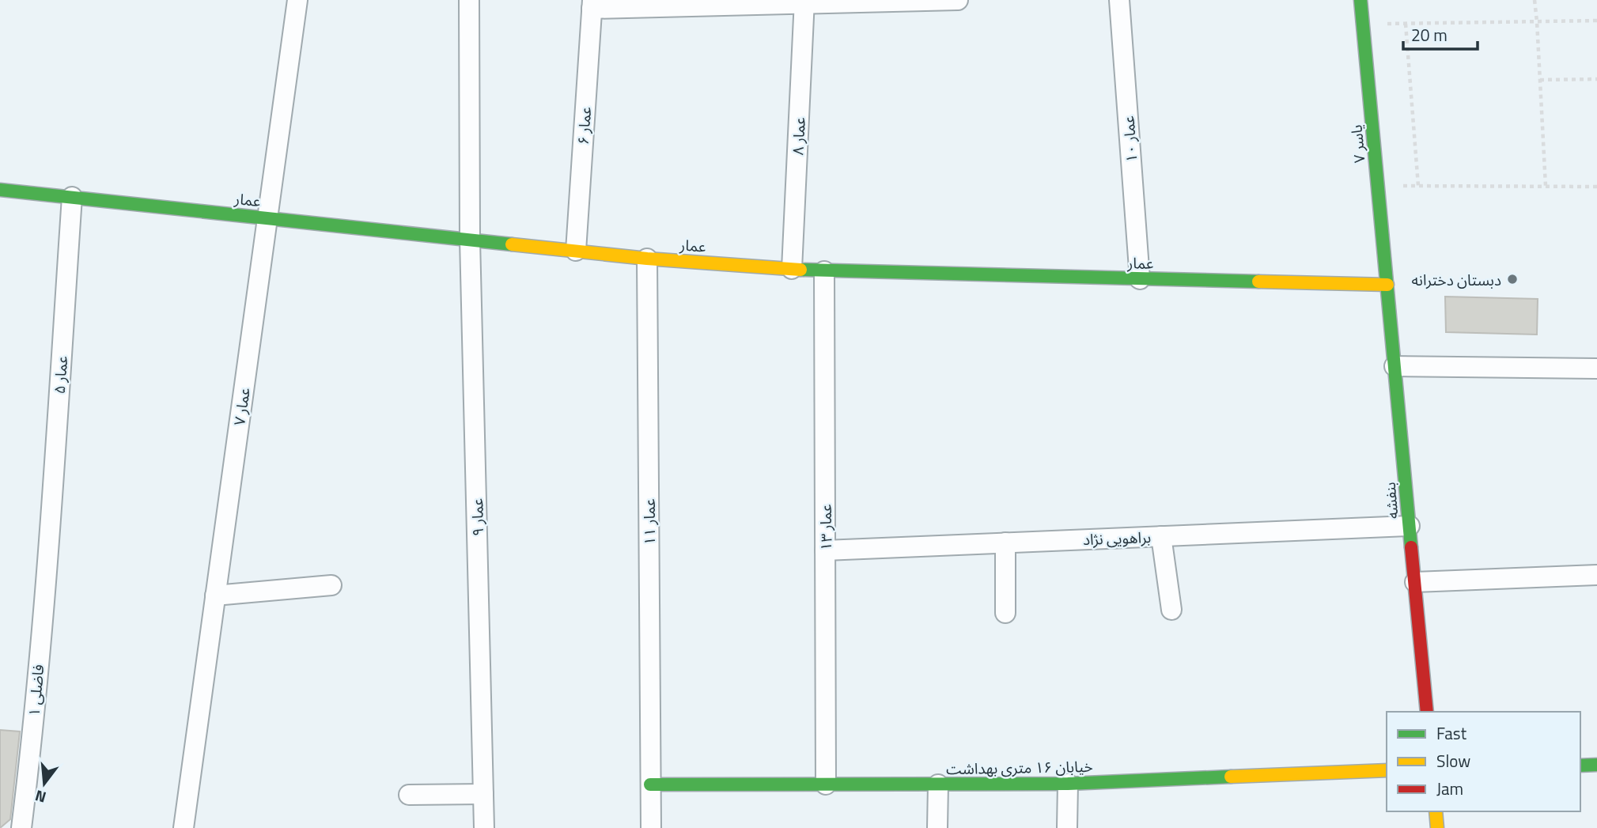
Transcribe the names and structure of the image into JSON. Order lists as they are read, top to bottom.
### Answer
{
  "streets": {
    "street": [
      "عمار ۶",
      "عمار ۸",
      "عمار ۱۰",
      "یاسر ۷",
      "عمار",
      "عمار ۵",
      "عمار ۷",
      "بنفشه",
      "عمار ۹",
      "عمار ۱۱",
      "عمار ۱۳",
      "براهویی نژاد",
      "فاضلی ۱",
      "خیابان ۱۶ متری بهداشت"
    ]
  },
  "crossings": [
    ["عمار ۶", "عمار"],
    ["عمار ۸", "عمار"],
    ["عمار ۱۰", "عمار"],
    ["یاسر ۷", "عمار"],
    ["یاسر ۷", "بنفشه"],
    ["عمار", "عمار ۵"],
    ["عمار", "عمار ۷"],
    ["عمار", "بنفشه"],
    ["عمار", "عمار ۹"],
    ["عمار", "عمار ۱۱"],
    ["عمار", "عمار ۱۳"],
    ["عمار ۵", "فاضلی ۱"],
    ["بنفشه", "براهویی نژاد"],
    ["عمار ۱۱", "خیابان ۱۶ متری بهداشت"],
    ["عمار ۱۳", "براهویی نژاد"],
    ["عمار ۱۳", "خیابان ۱۶ متری بهداشت"]
  ],
  "places": ["دبستان دخترانه"],
  "legend": ["Fast", "Slow", "Jam"],
  "scale_bar": "20 m",
  "north": "bottom"
}
